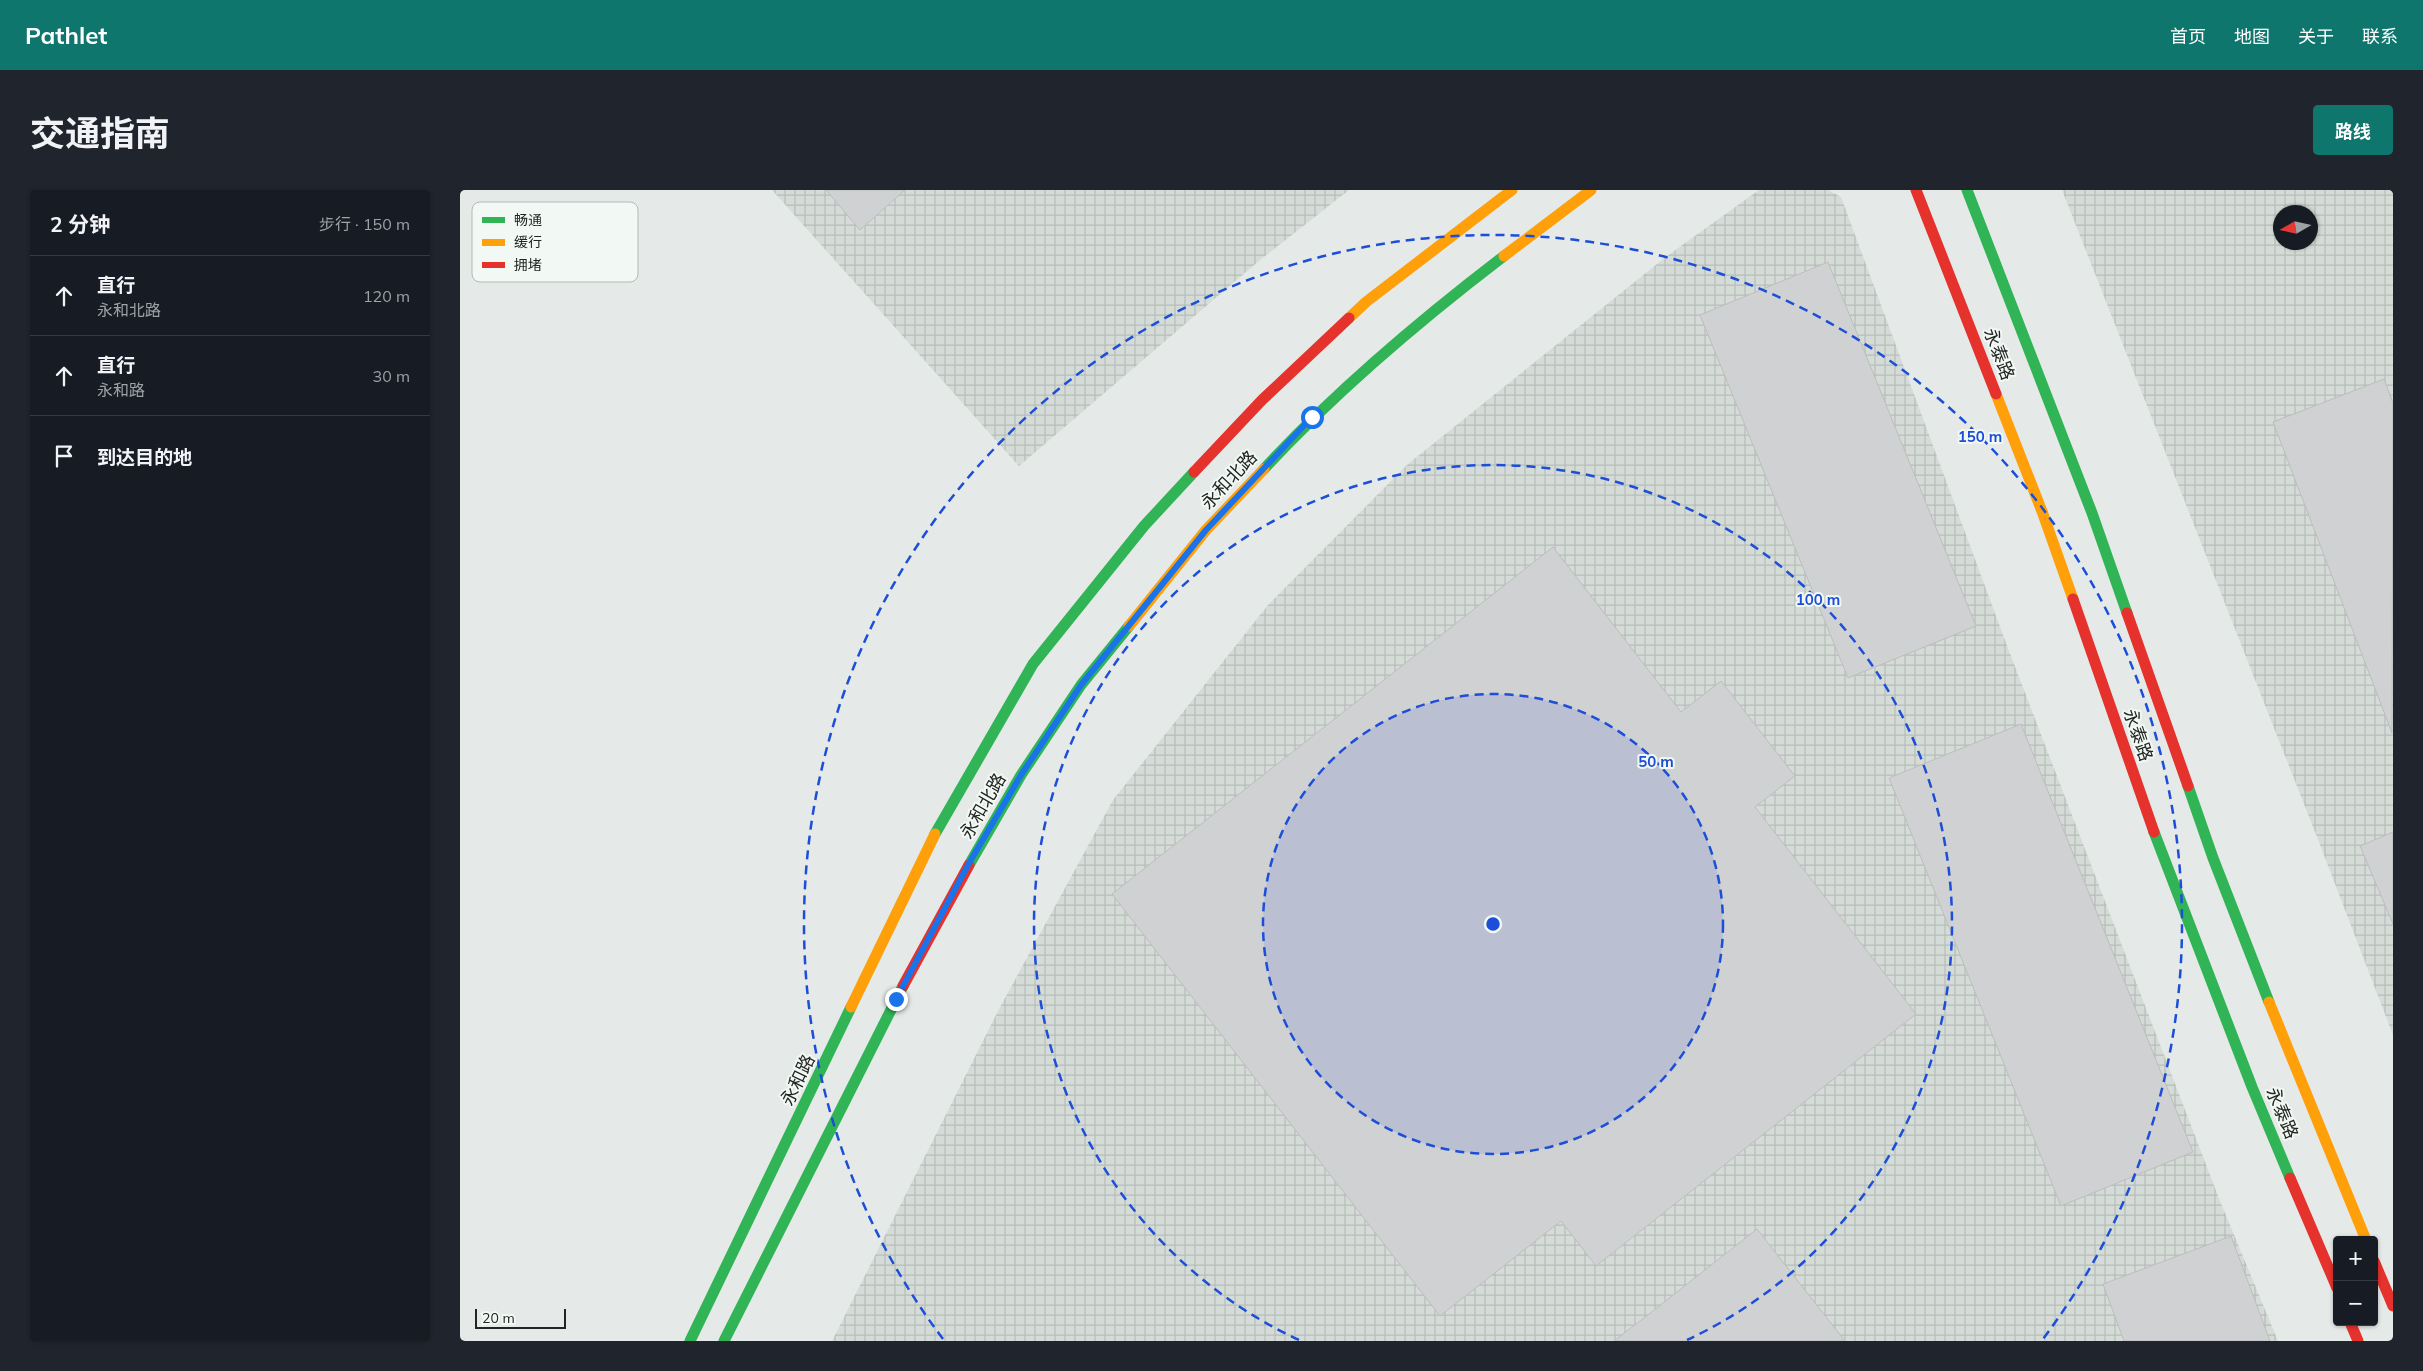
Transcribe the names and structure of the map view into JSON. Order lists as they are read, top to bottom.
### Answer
{
  "streets": {
    "main road": ["永泰路", "永和北路", "永和路"]
  },
  "crossings": [
    ["永和北路", "永和路"]
  ],
  "legend": ["畅通", "缓行", "拥堵"],
  "scale_bar": "20 m",
  "north": "left",
  "page": {
    "header": "Pathlet",
    "nav": [
      "首页",
      "地图",
      "关于",
      "联系"
    ],
    "title": "交通指南",
    "buttons": "路线",
    "heading": ["2 分钟", "步行 · 150 m"],
    "list": [
      ["直行", "永和北路", "120 m"],
      ["直行", "永和路", "30 m"],
      "到达目的地"
    ],
    "map_buttons": ["+", "−"],
    "scale": "20 m"
  },
  "rings": ["150 m", "100 m", "50 m"]
}
